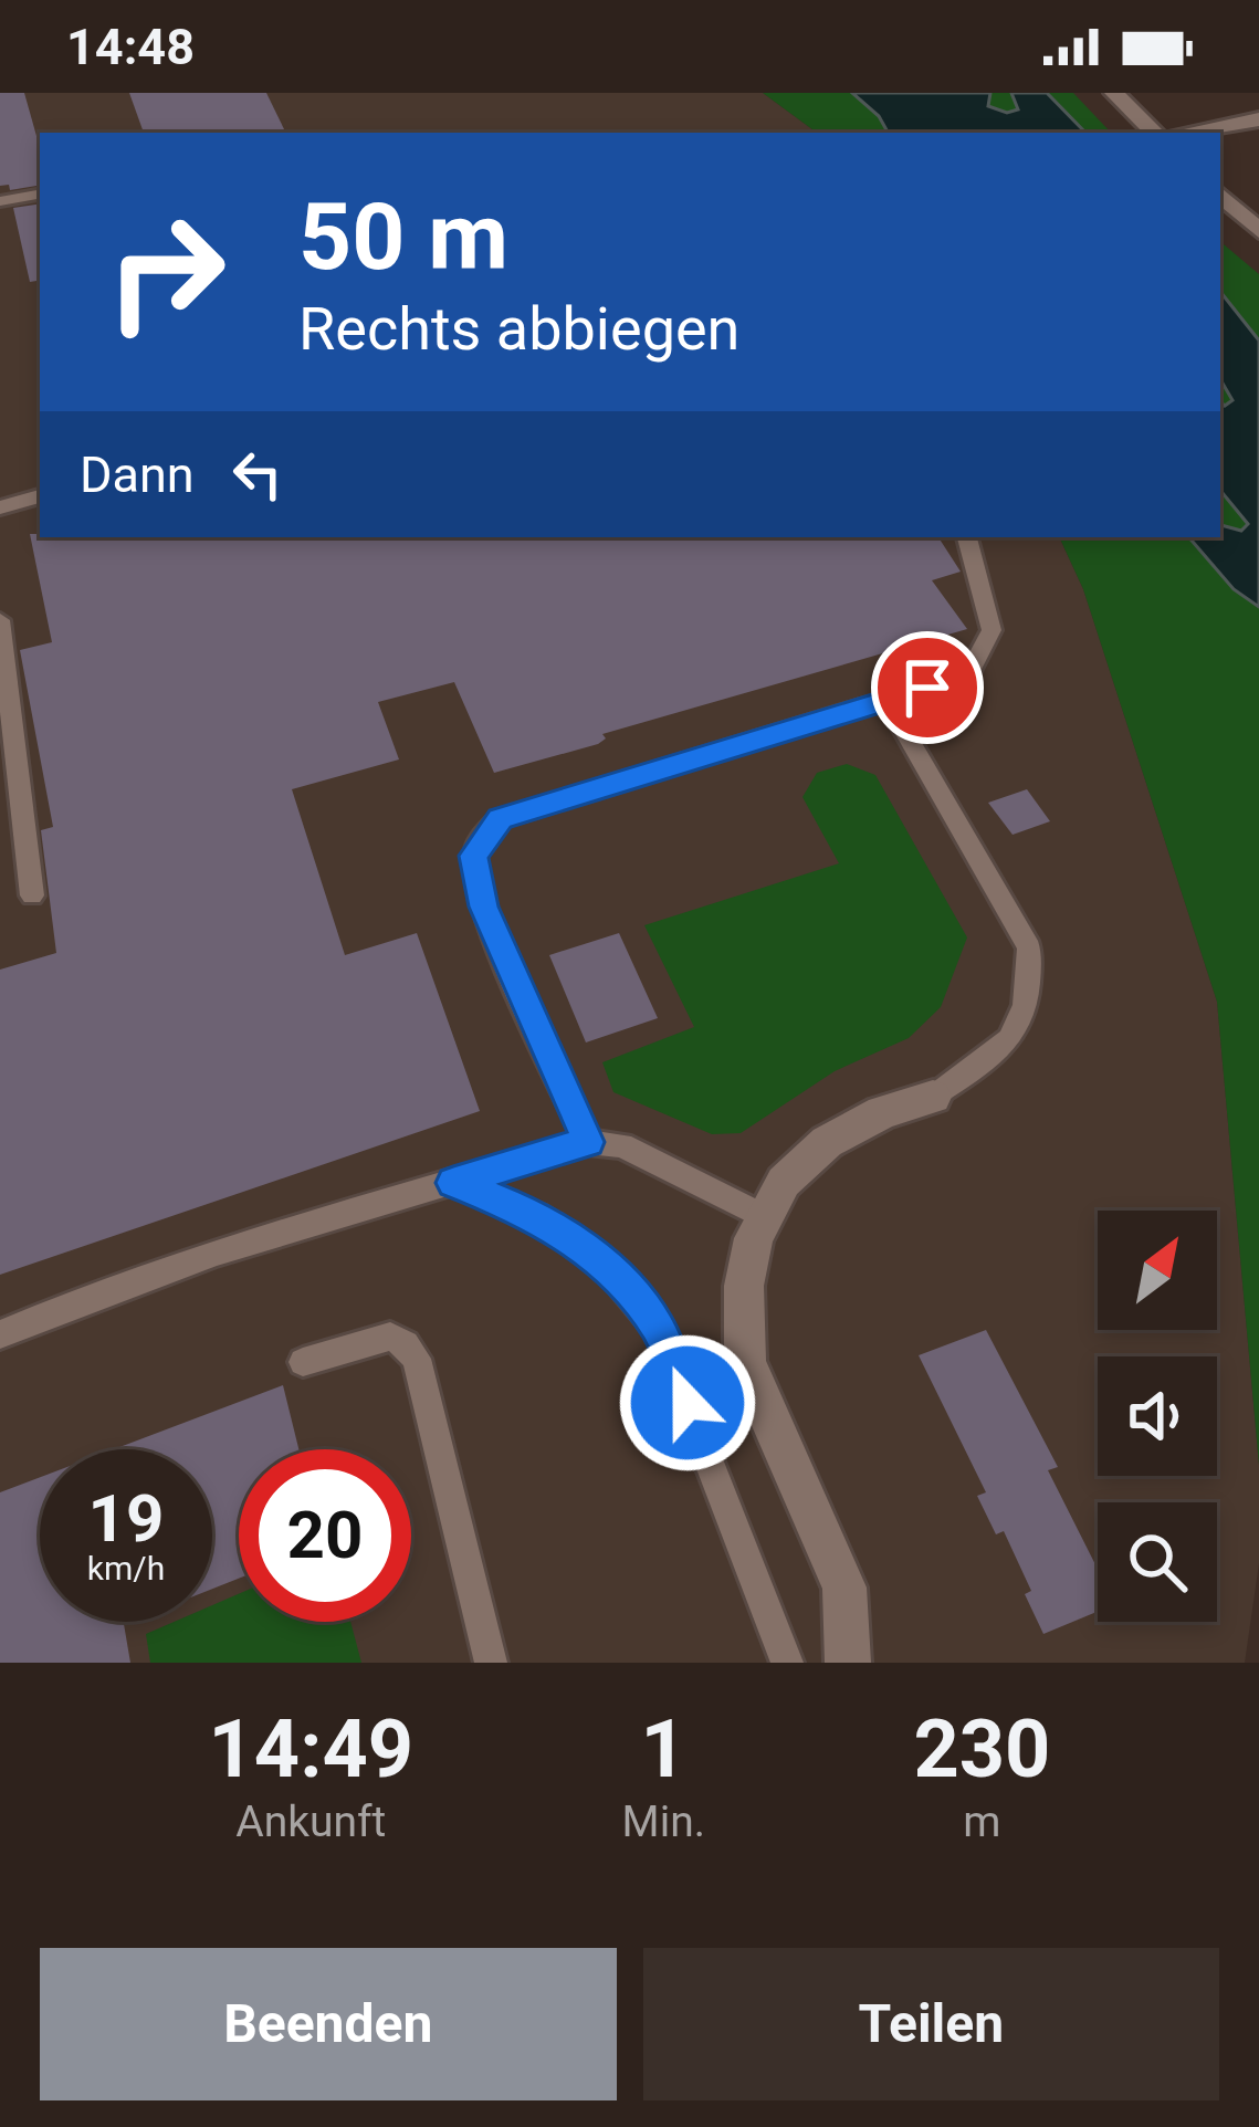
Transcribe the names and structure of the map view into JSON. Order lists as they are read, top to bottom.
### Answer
{
  "north": "top right",
  "page": {
    "status": "14:48",
    "turn": ["50 m", "Rechts abbiegen"],
    "then": "Dann",
    "speed": "19 km/h",
    "limit": "20",
    "eta": [
      "14:49",
      "Ankunft",
      "1",
      "Min.",
      "230",
      "m"
    ],
    "buttons": ["Beenden", "Teilen"]
  }
}
